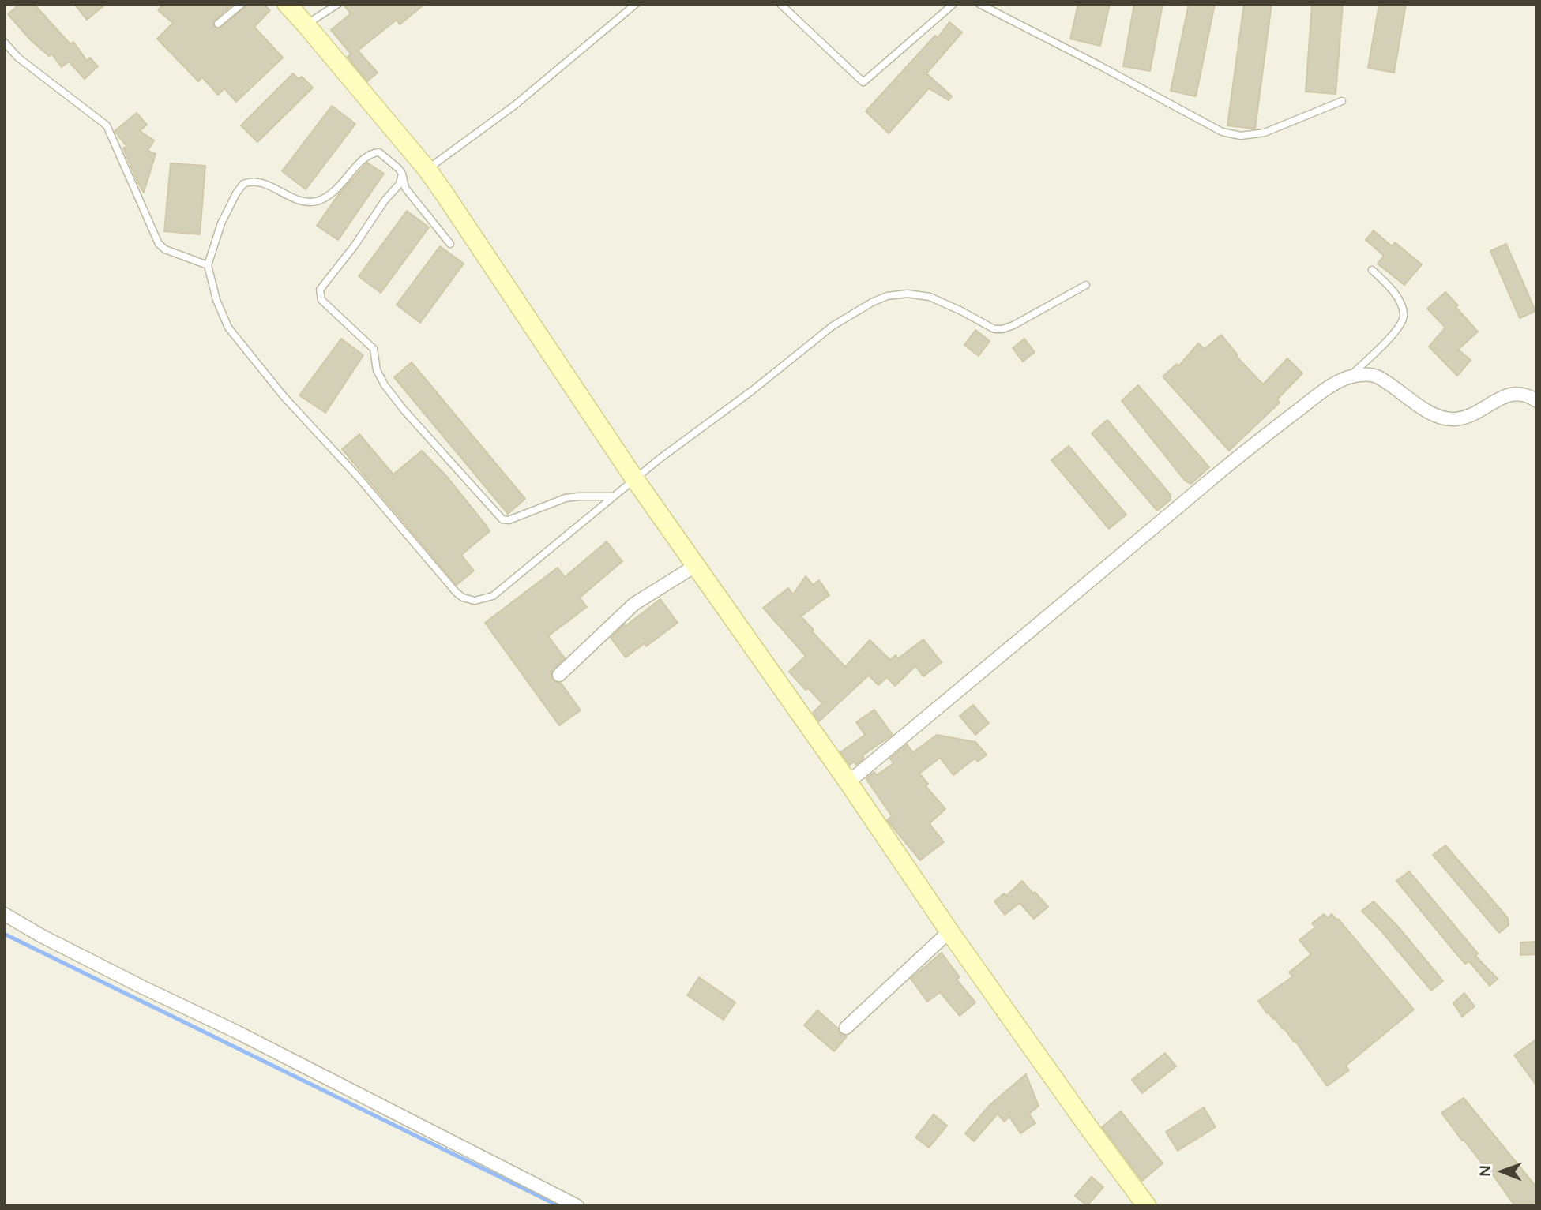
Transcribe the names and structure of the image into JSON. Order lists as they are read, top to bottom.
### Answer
{
  "north": "left"
}
